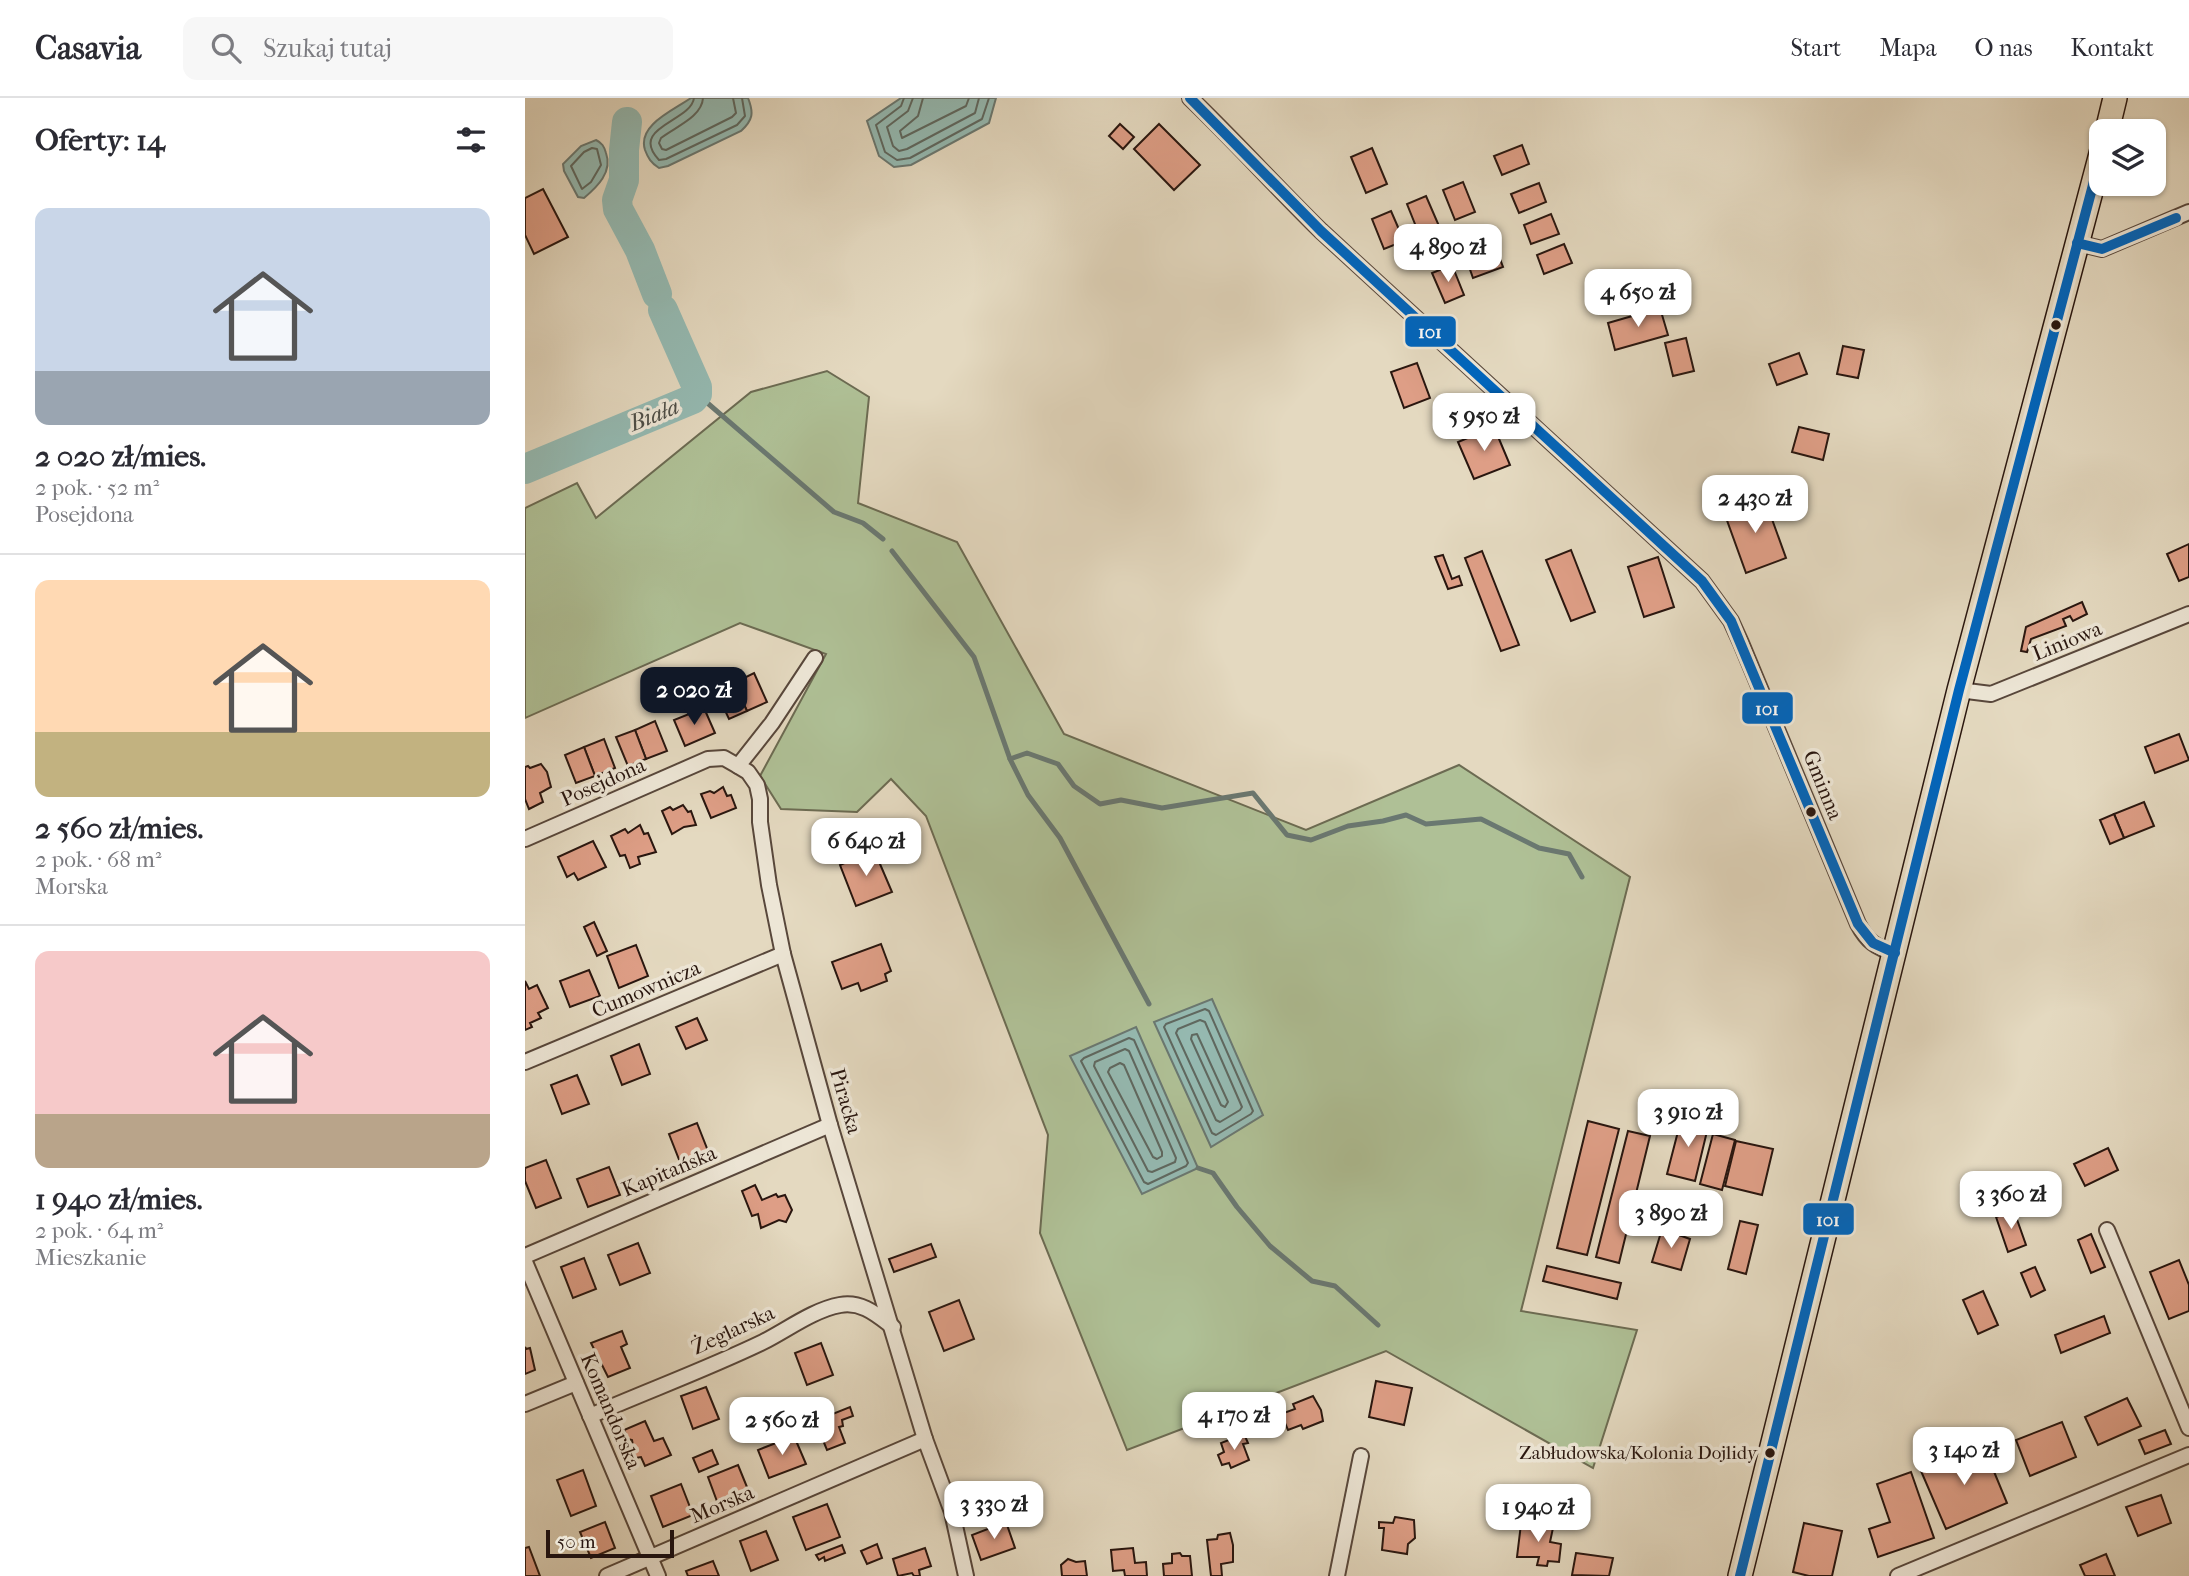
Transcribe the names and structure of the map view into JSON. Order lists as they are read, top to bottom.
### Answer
{
  "streets": {
    "street": [
      "Liniowa",
      "Posejdona",
      "Gminna",
      "Cumownicza",
      "Piracka",
      "Kapitańska",
      "Żeglarska",
      "Komandorska",
      "Morska"
    ]
  },
  "crossings": [
    ["Posejdona", "Piracka"],
    ["Cumownicza", "Piracka"],
    ["Piracka", "Kapitańska"],
    ["Piracka", "Żeglarska"],
    ["Piracka", "Morska"],
    ["Żeglarska", "Komandorska"],
    ["Komandorska", "Morska"]
  ],
  "water": ["Biała"],
  "places": ["Zabłudowska/Kolonia Dojlidy"],
  "lines": ["transit line 101"],
  "scale_bar": "50 m",
  "page": {
    "header": "Casavia",
    "search": "Szukaj tutaj",
    "nav": [
      "Start",
      "Mapa",
      "O nas",
      "Kontakt"
    ],
    "heading": "Oferty: 14",
    "list": [
      {
        "name": "2 020 zł/mies.",
        "note": "2 pok. · 52 m² · Posejdona"
      },
      {
        "name": "2 560 zł/mies.",
        "note": "2 pok. · 68 m² · Morska"
      },
      {
        "name": "1 940 zł/mies.",
        "note": "2 pok. · 64 m² · Mieszkanie"
      }
    ],
    "price": [
      "4 890 zł",
      "4 650 zł",
      "5 950 zł",
      "2 430 zł",
      "2 020 zł",
      "6 640 zł",
      "3 910 zł",
      "3 360 zł",
      "3 890 zł",
      "4 170 zł",
      "2 560 zł",
      "3 140 zł",
      "3 330 zł",
      "1 940 zł"
    ],
    "scale": "50 m"
  }
}
